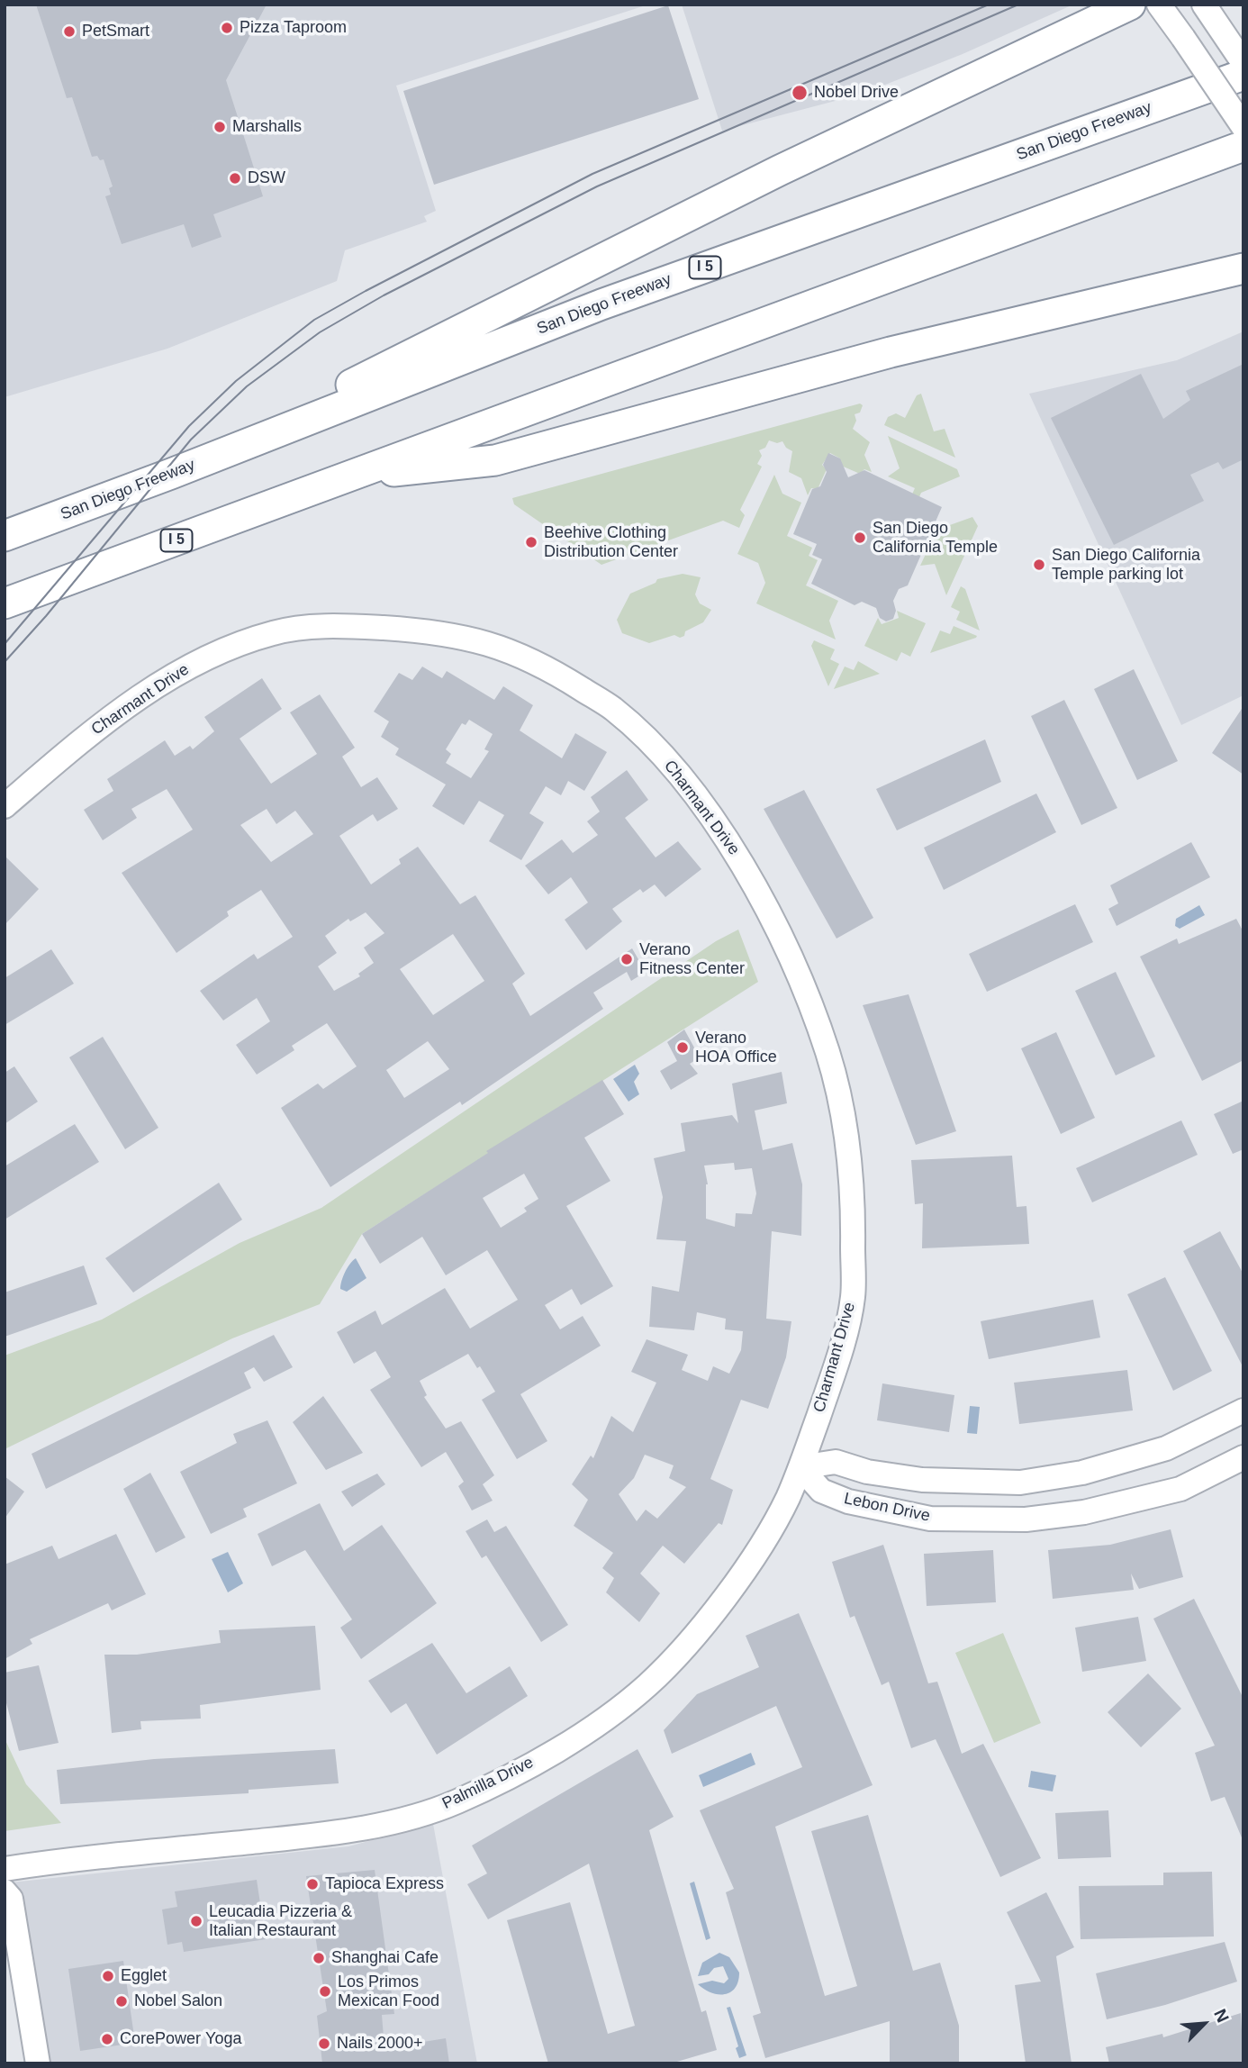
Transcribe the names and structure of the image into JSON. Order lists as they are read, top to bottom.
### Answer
{
  "streets": {
    "highway": ["San Diego Freeway", "I 5"],
    "street": ["Charmant Drive", "Lebon Drive", "Palmilla Drive"]
  },
  "crossings": [
    ["Charmant Drive", "Lebon Drive"],
    ["Charmant Drive", "Palmilla Drive"],
    ["Lebon Drive", "Palmilla Drive"]
  ],
  "places": [
    "Pizza Taproom",
    "PetSmart",
    "Nobel Drive",
    "Marshalls",
    "DSW",
    "San Diego California Temple",
    "Beehive Clothing Distribution Center",
    "San Diego California Temple parking lot",
    "Verano Fitness Center",
    "Verano HOA Office",
    "Tapioca Express",
    "Leucadia Pizzeria & Italian Restaurant",
    "Shanghai Cafe",
    "Egglet",
    "Los Primos Mexican Food",
    "Nobel Salon",
    "CorePower Yoga",
    "Nails 2000+"
  ],
  "north": "top right"
}
